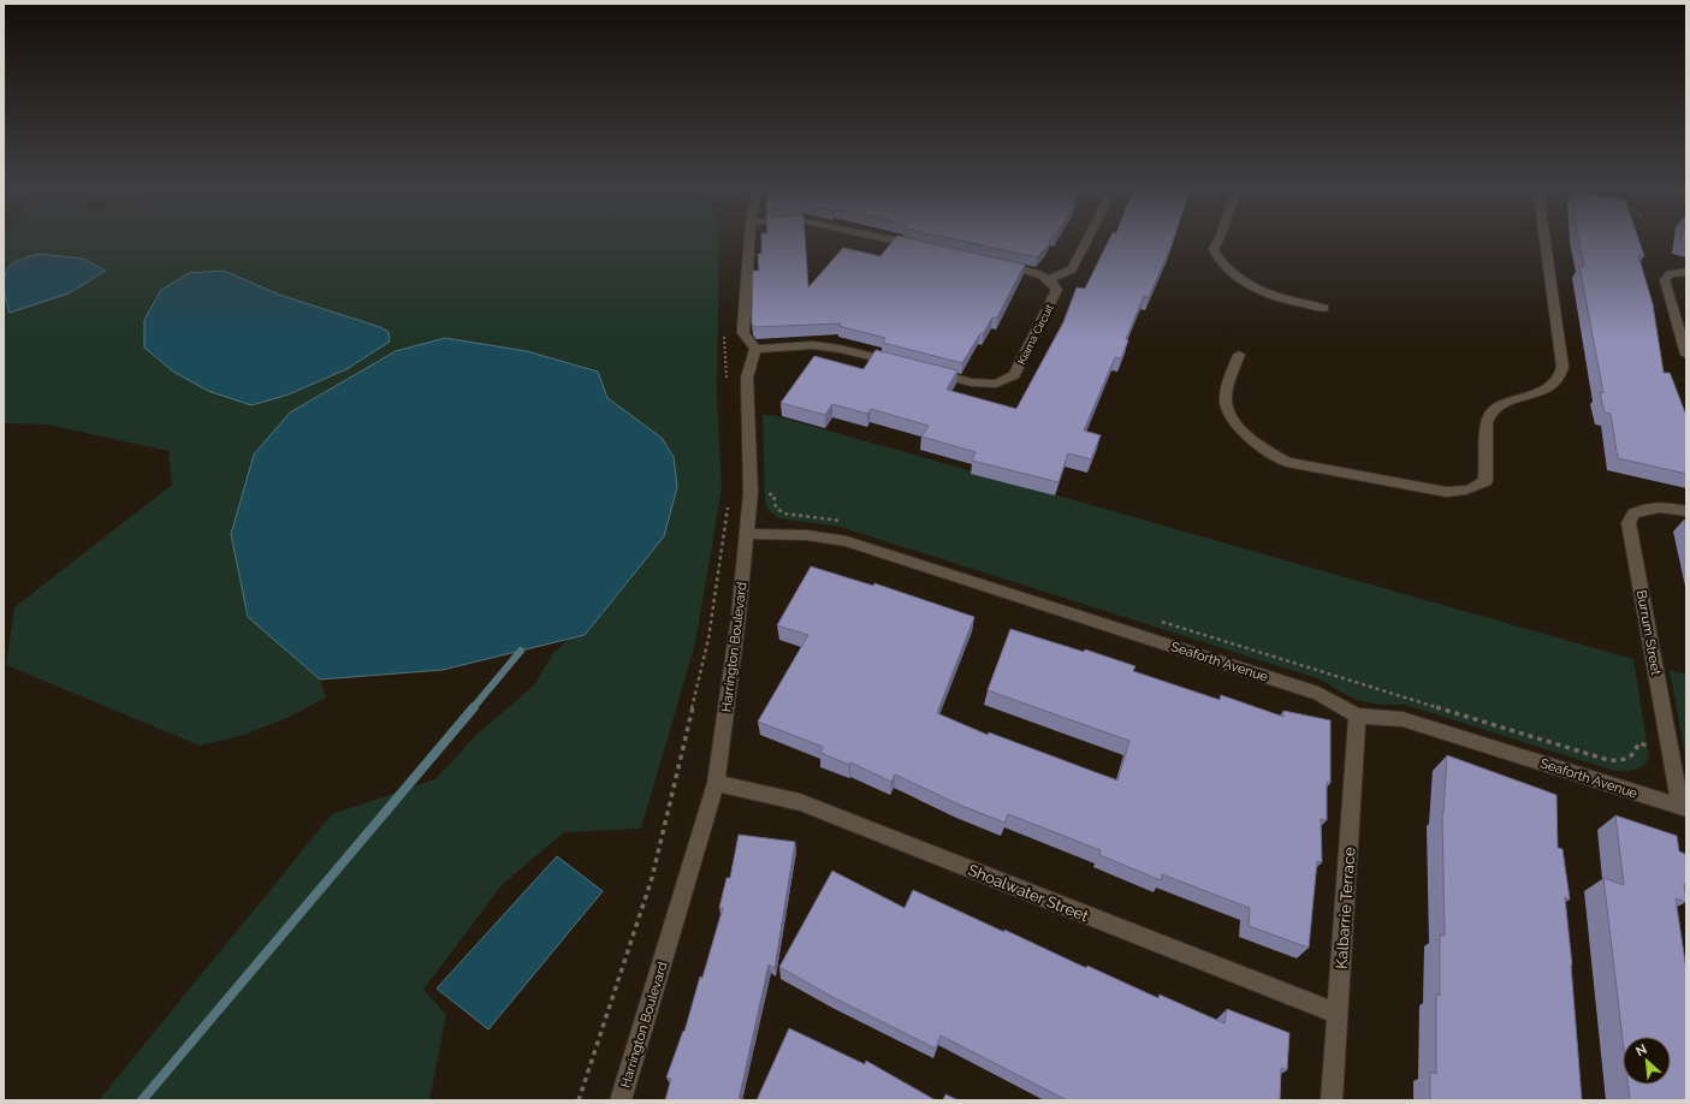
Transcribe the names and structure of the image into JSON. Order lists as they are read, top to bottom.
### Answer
{
  "streets": {
    "street": [
      "Kiama Circuit",
      "Burrum Street",
      "Harrington Boulevard",
      "Seaforth Avenue",
      "Shoalwater Street",
      "Kalbarrie Terrace"
    ]
  },
  "crossings": [
    ["Burrum Street", "Seaforth Avenue"],
    ["Harrington Boulevard", "Seaforth Avenue"],
    ["Harrington Boulevard", "Shoalwater Street"],
    ["Seaforth Avenue", "Kalbarrie Terrace"],
    ["Shoalwater Street", "Kalbarrie Terrace"]
  ],
  "north": "top left"
}
